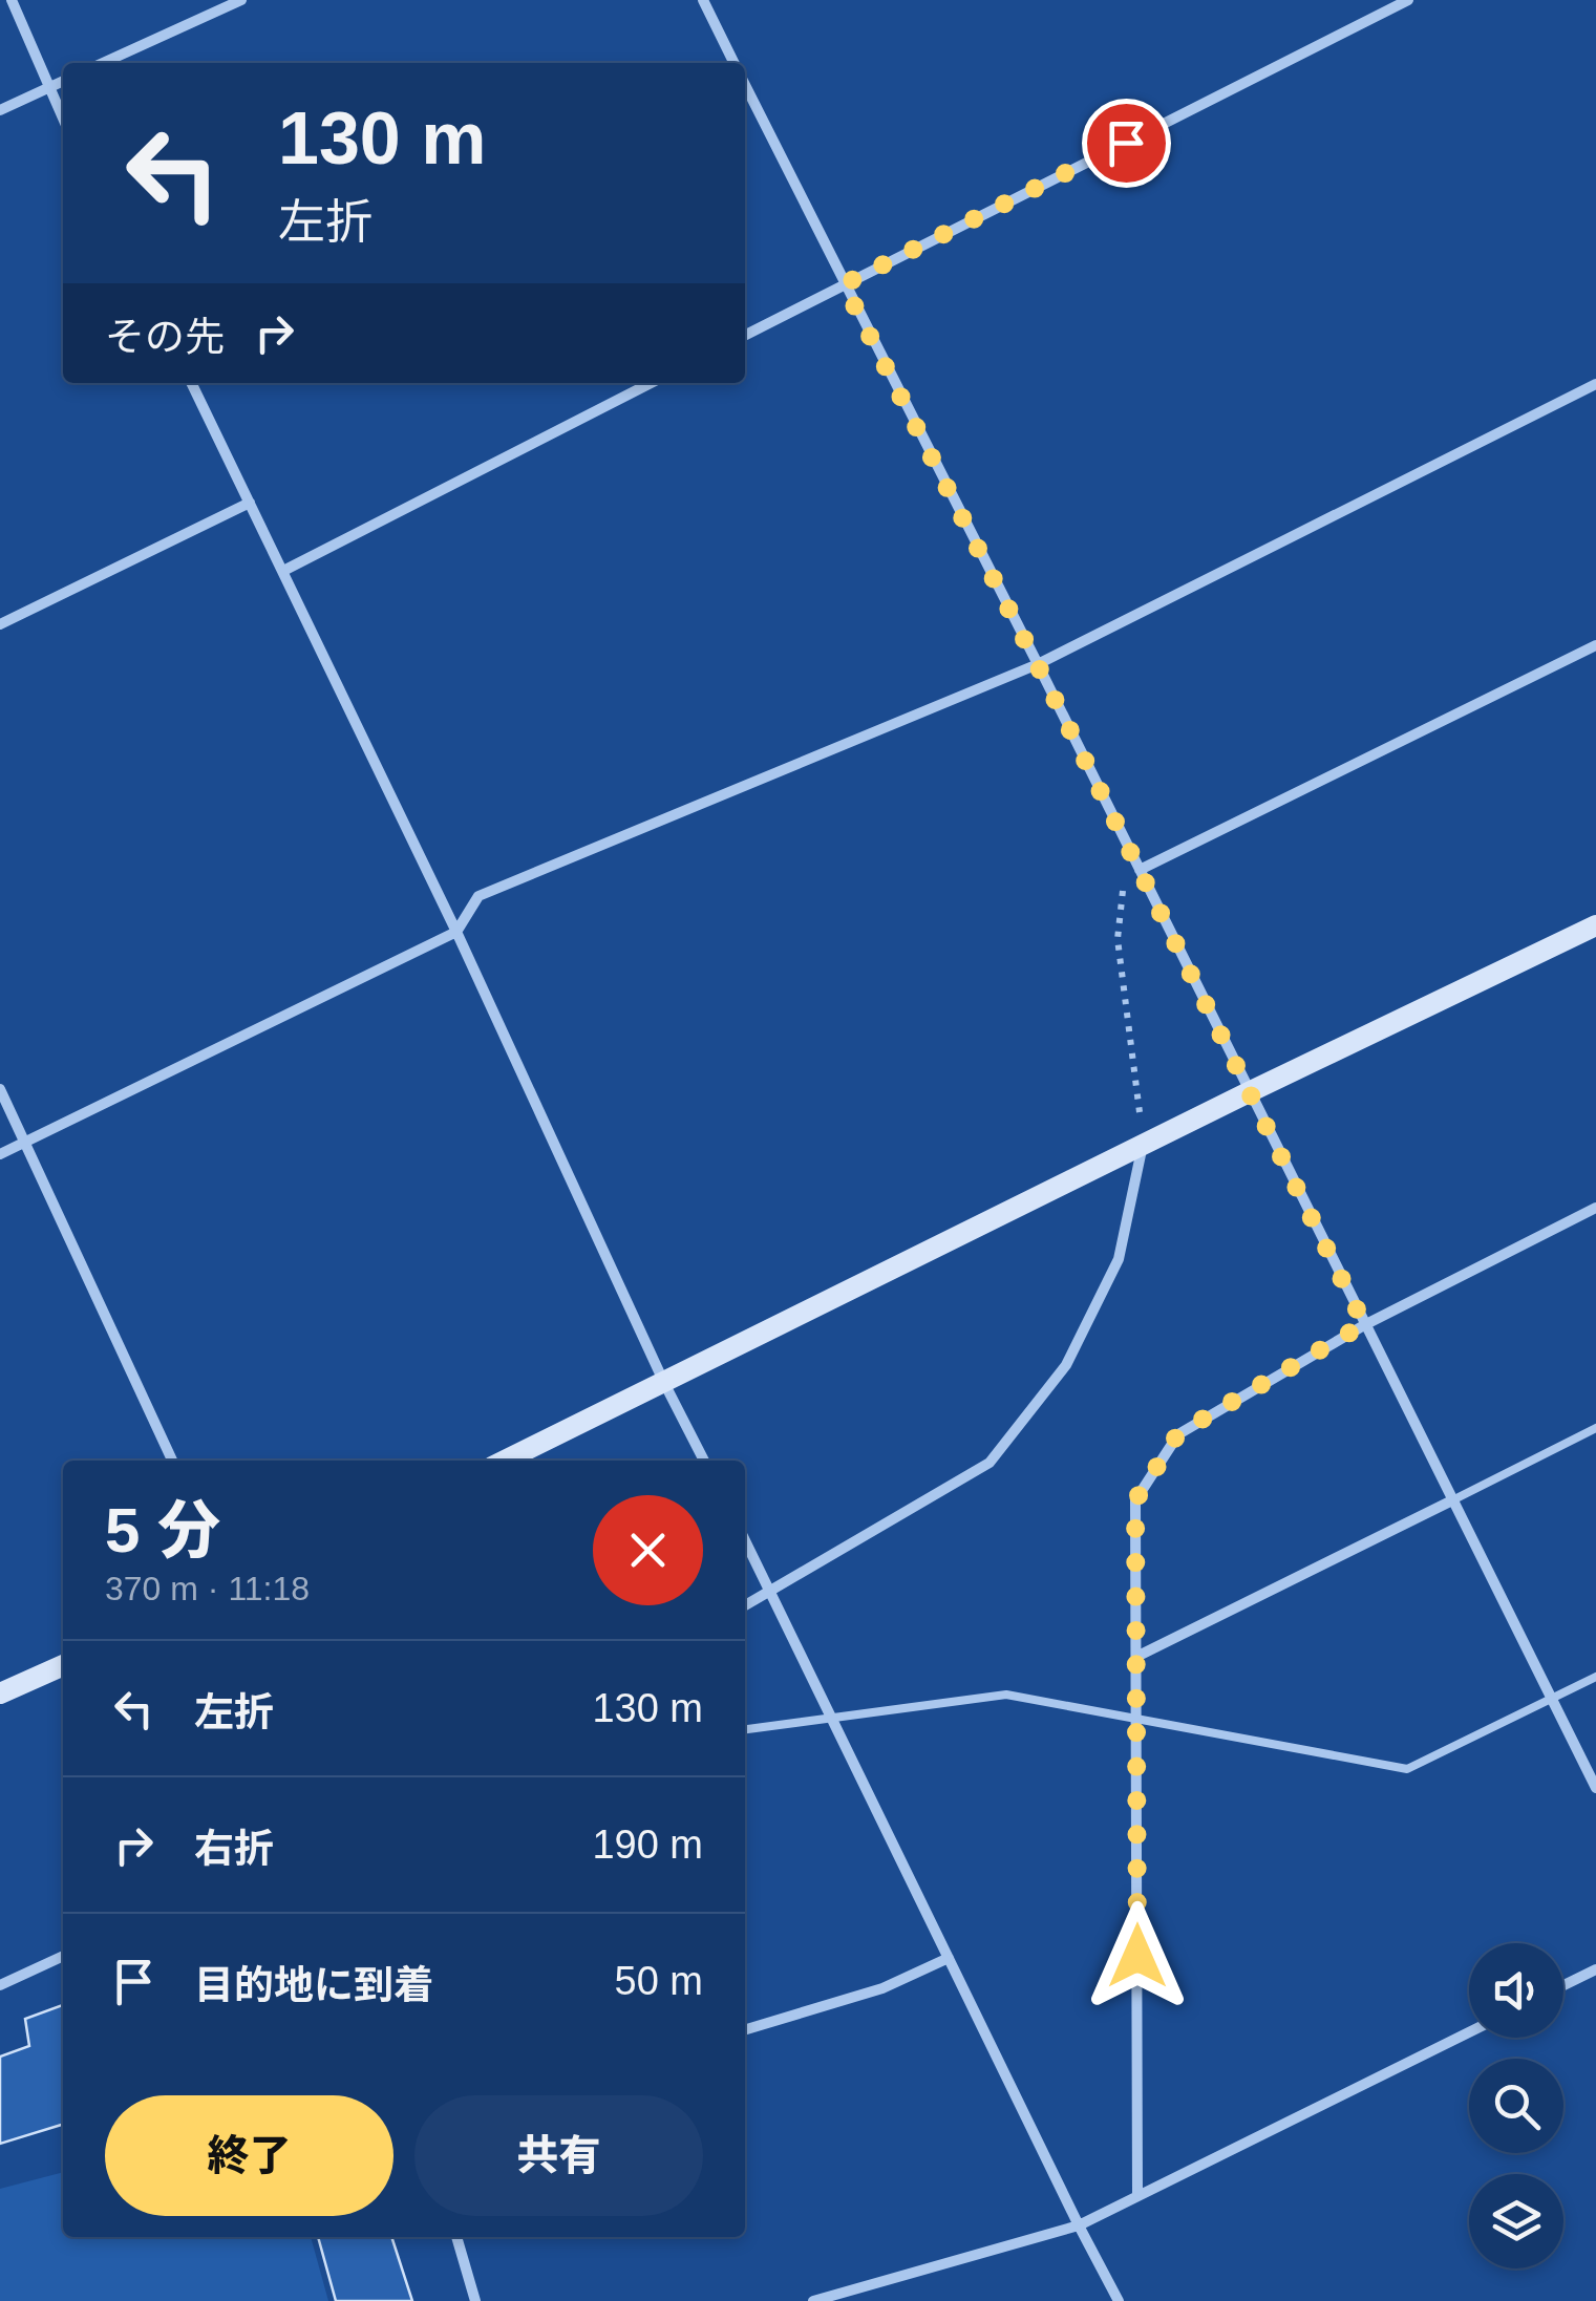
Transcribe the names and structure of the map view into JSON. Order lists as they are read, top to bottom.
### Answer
{
  "page": {
    "turn": ["130 m", "左折"],
    "then": "その先",
    "heading": ["5 分", "370 m · 11:18"],
    "list": [
      {
        "name": "左折",
        "value": "130 m"
      },
      {
        "name": "右折",
        "value": "190 m"
      },
      {
        "name": "目的地に到着",
        "value": "50 m"
      }
    ],
    "buttons": ["終了", "共有"]
  }
}
